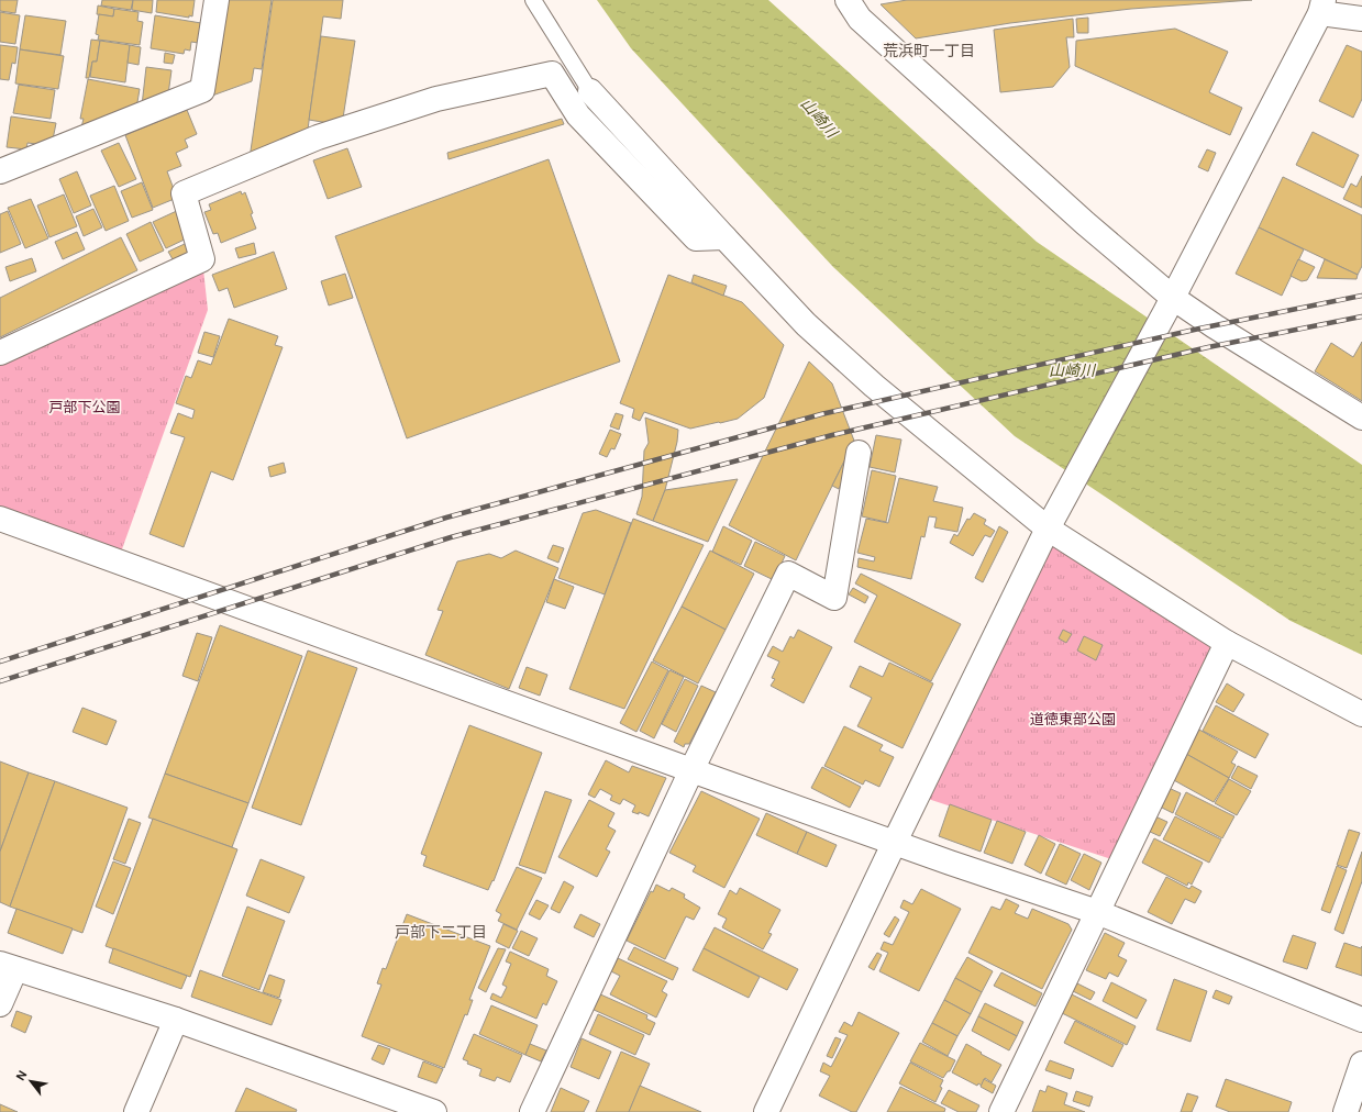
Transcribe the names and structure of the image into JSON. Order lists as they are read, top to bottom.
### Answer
{
  "districts": ["荒浜町一丁目", "戸部下二丁目"],
  "water": ["山崎川"],
  "parks": ["戸部下公園", "道徳東部公園"],
  "north": "top left"
}
